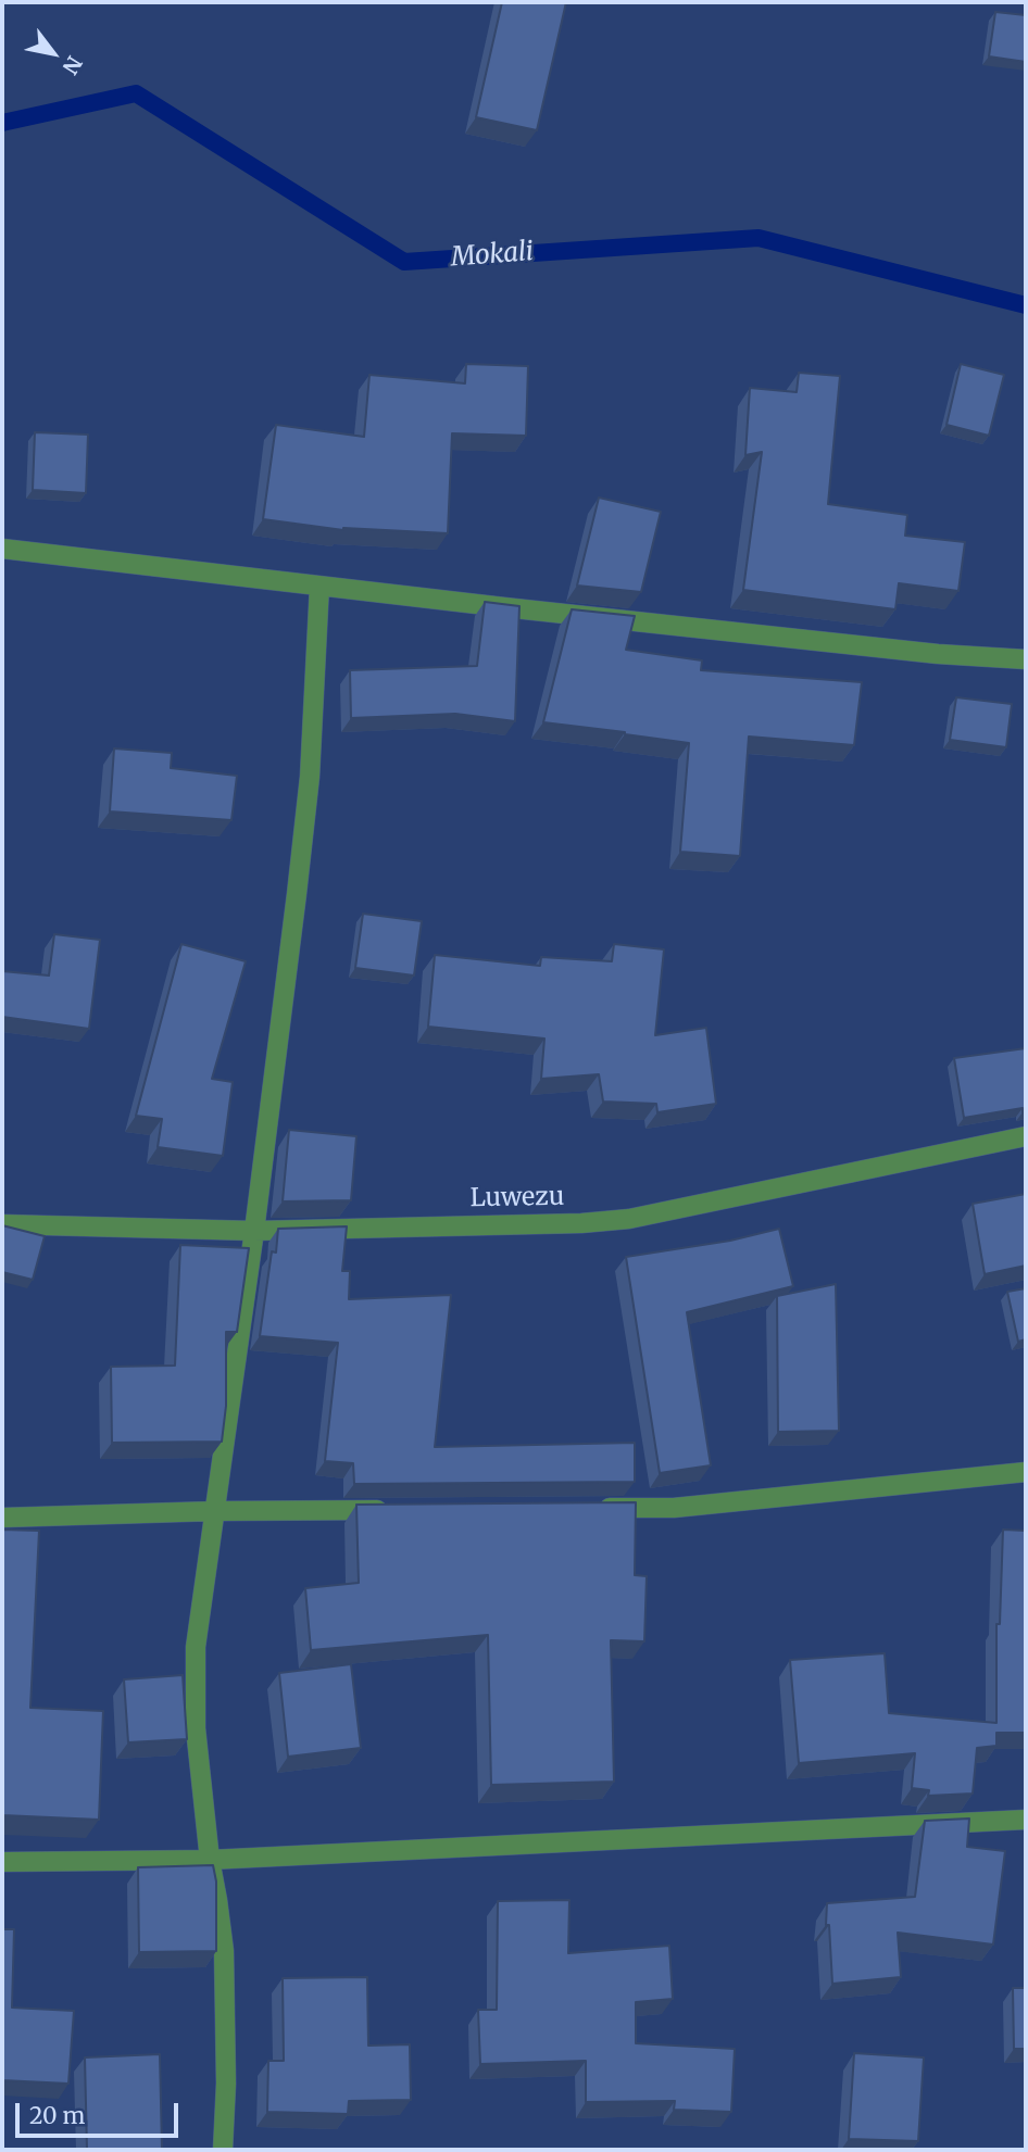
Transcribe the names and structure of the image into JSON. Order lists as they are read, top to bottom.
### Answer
{
  "streets": {
    "street": ["Luwezu"]
  },
  "water": ["Mokali"],
  "scale_bar": "20 m",
  "north": "bottom right"
}
